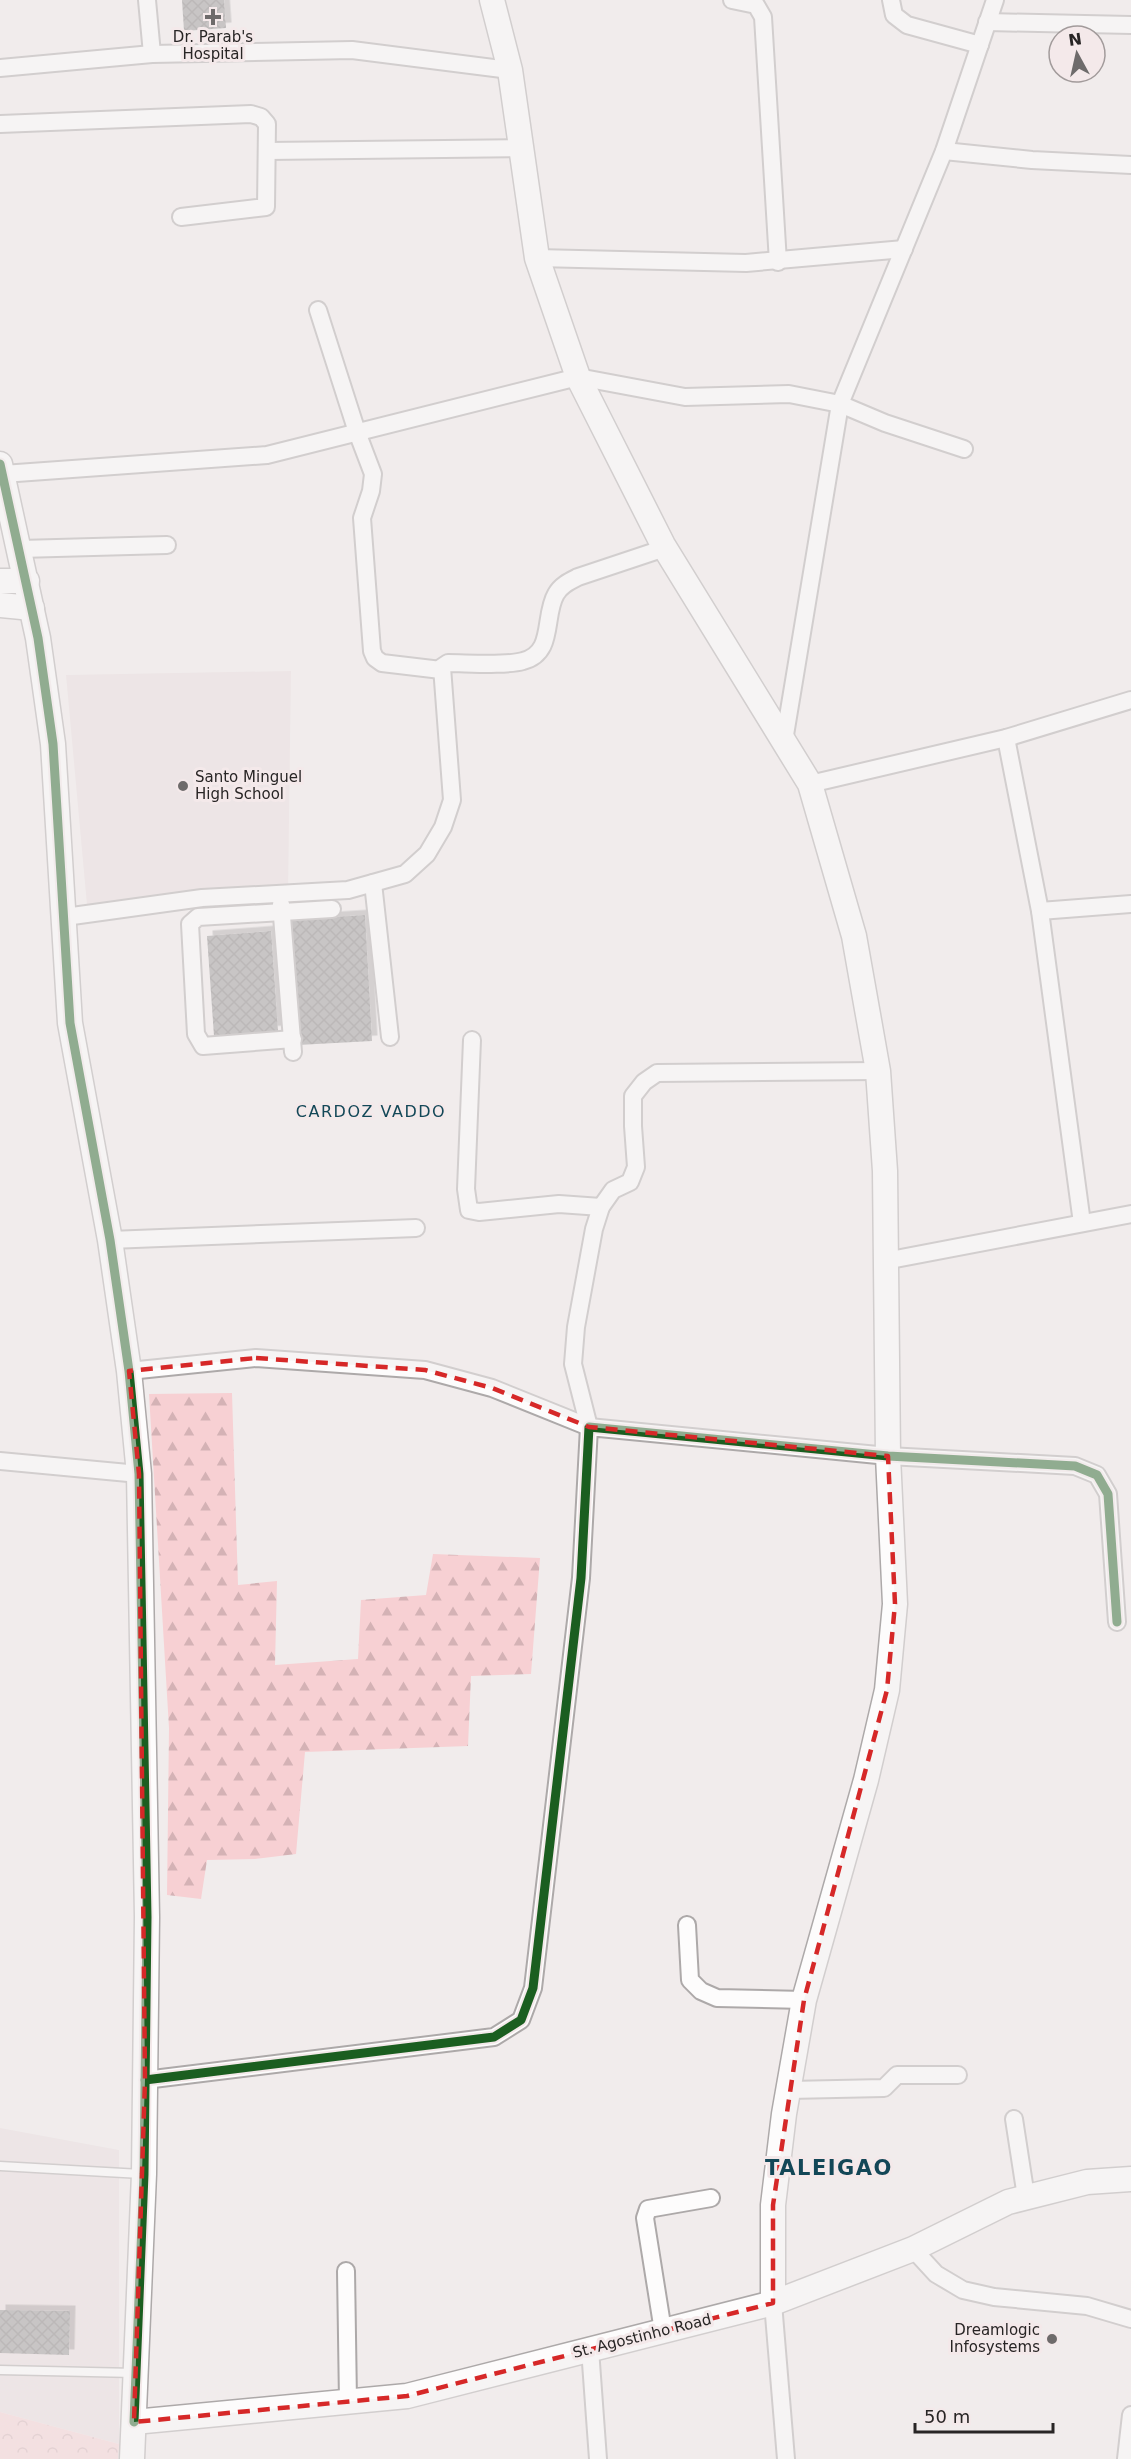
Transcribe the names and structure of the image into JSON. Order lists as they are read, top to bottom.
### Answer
{
  "streets": {
    "main road": ["St. Agostinho Road"]
  },
  "districts": ["CARDOZ VADDO", "TALEIGAO"],
  "places": {
    "health": ["Dr. Parab's Hospital"],
    "other": ["Santo Minguel High School", "Dreamlogic Infosystems"]
  },
  "scale_bar": "50 m",
  "north": "top"
}
